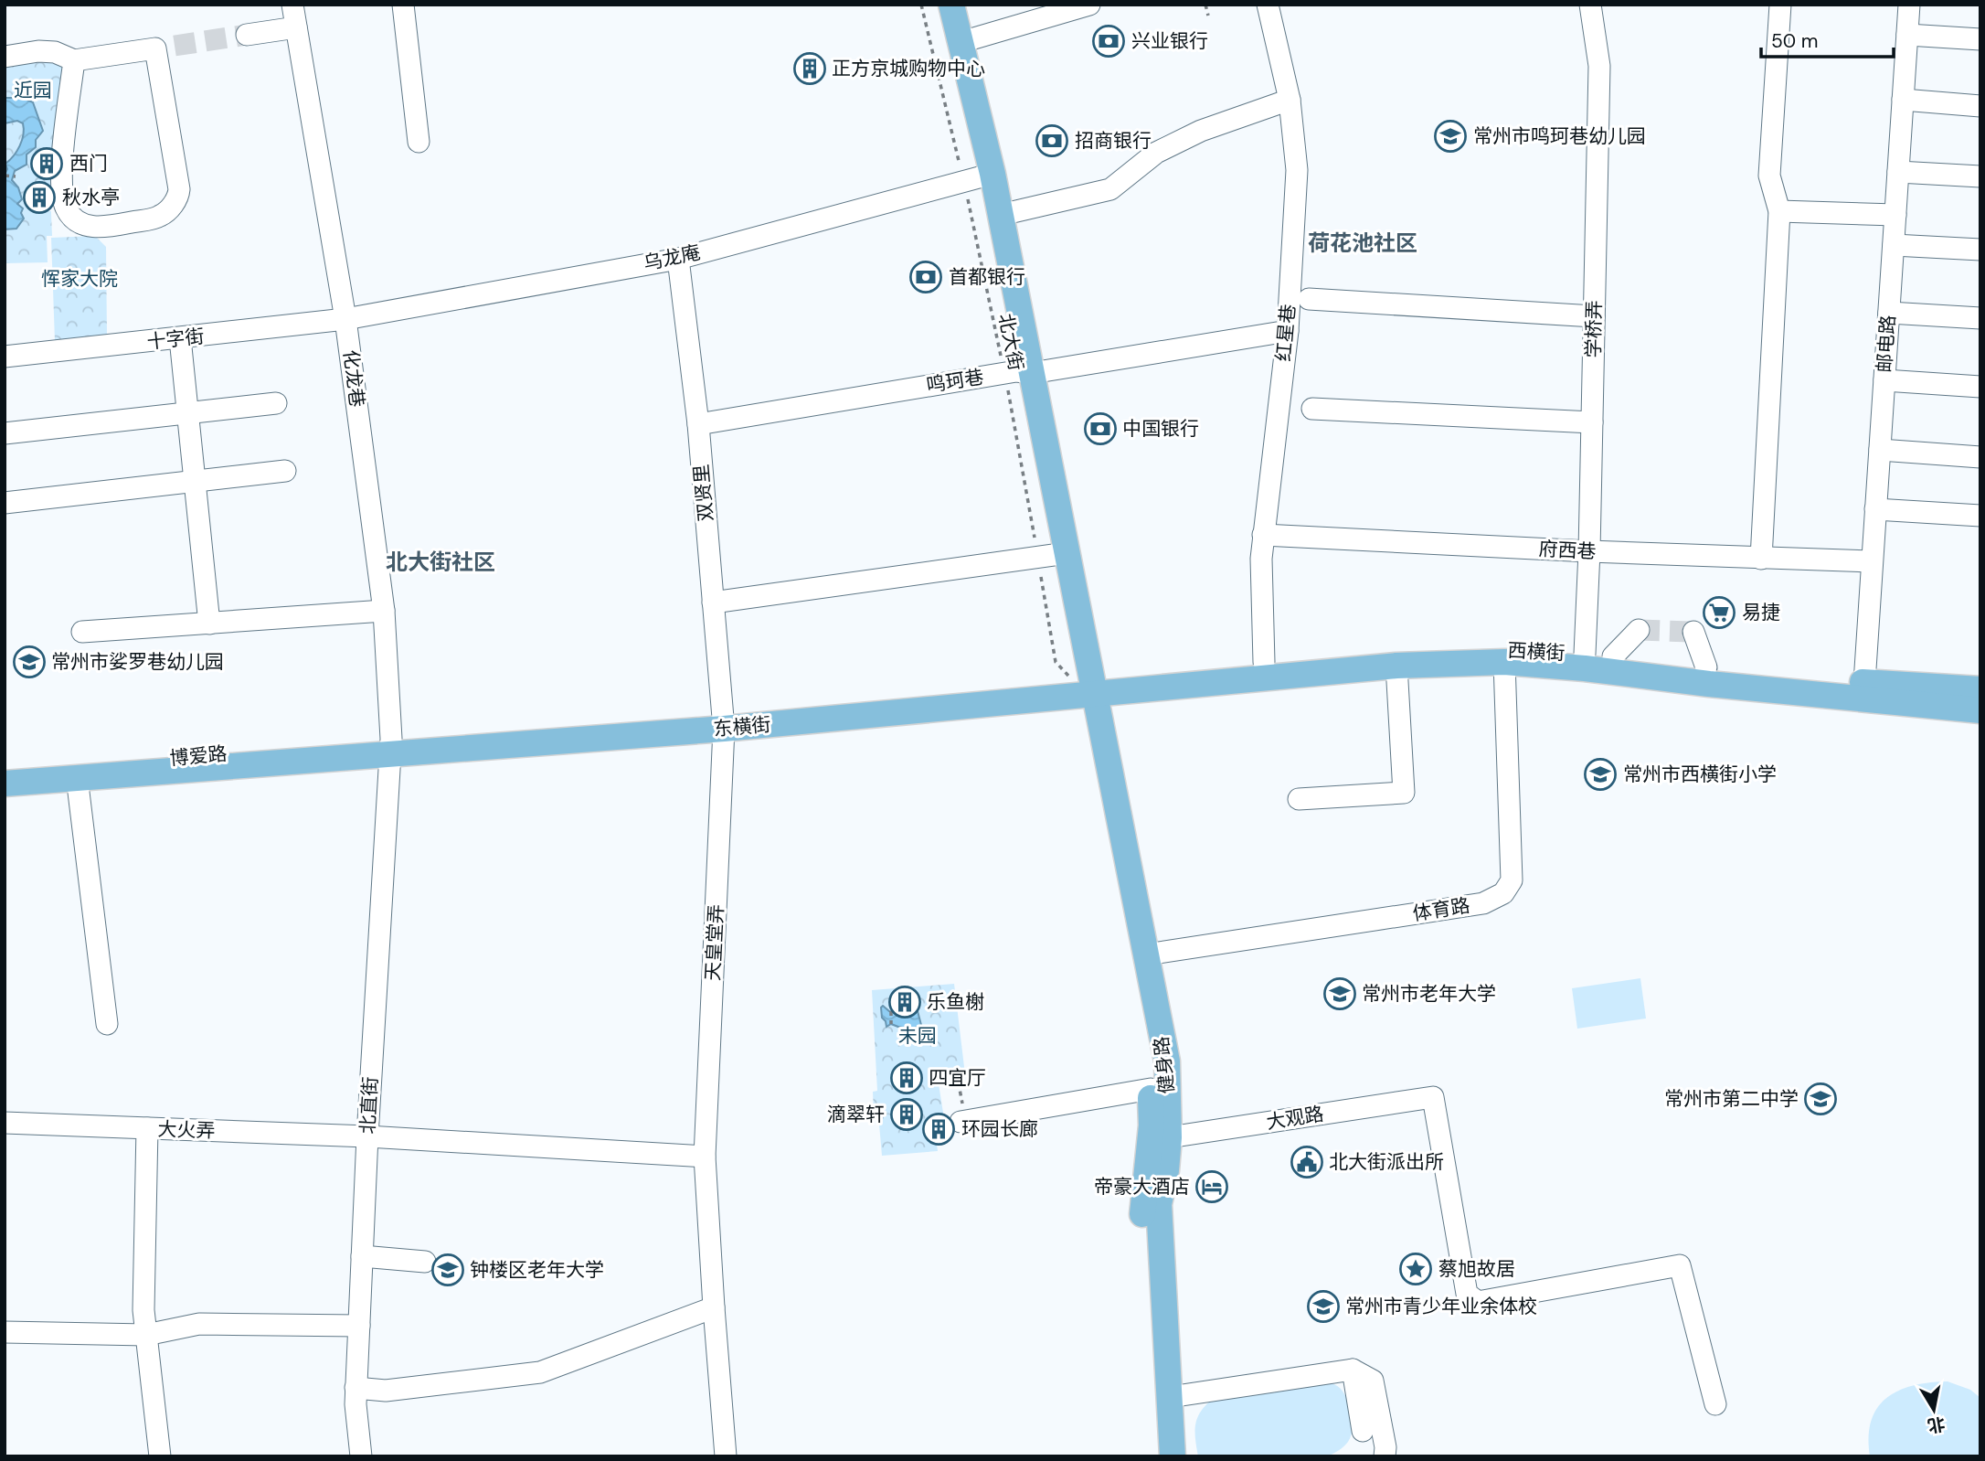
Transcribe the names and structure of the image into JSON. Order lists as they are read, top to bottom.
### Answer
{
  "streets": {
    "main road": [
      "北大街",
      "西横街",
      "东横街",
      "博爱路",
      "健身路"
    ],
    "street": [
      "乌龙庵",
      "学桥弄",
      "红星巷",
      "十字街",
      "邮电路",
      "化龙巷",
      "鸣珂巷",
      "双贤里",
      "府西巷",
      "体育路",
      "天皇堂弄",
      "北直街",
      "大观路",
      "大火弄"
    ]
  },
  "crossings": [
    ["乌龙庵", "十字街"],
    ["乌龙庵", "北大街"],
    ["乌龙庵", "化龙巷"],
    ["乌龙庵", "双贤里"],
    ["学桥弄", "府西巷"],
    ["学桥弄", "西横街"],
    ["红星巷", "鸣珂巷"],
    ["红星巷", "府西巷"],
    ["红星巷", "西横街"],
    ["十字街", "化龙巷"],
    ["北大街", "鸣珂巷"],
    ["北大街", "西横街"],
    ["北大街", "东横街"],
    ["北大街", "健身路"],
    ["邮电路", "府西巷"],
    ["邮电路", "西横街"],
    ["化龙巷", "东横街"],
    ["化龙巷", "博爱路"],
    ["化龙巷", "北直街"],
    ["鸣珂巷", "双贤里"],
    ["双贤里", "东横街"],
    ["双贤里", "天皇堂弄"],
    ["西横街", "东横街"],
    ["西横街", "体育路"],
    ["西横街", "健身路"],
    ["东横街", "博爱路"],
    ["东横街", "天皇堂弄"],
    ["东横街", "健身路"],
    ["东横街", "北直街"],
    ["博爱路", "北直街"],
    ["体育路", "健身路"],
    ["健身路", "大观路"],
    ["北直街", "大火弄"]
  ],
  "districts": ["荷花池社区", "北大街社区"],
  "parks": ["近园", "恽家大院", "未园"],
  "places": {
    "bank": [
      "兴业银行",
      "招商银行",
      "首都银行",
      "中国银行"
    ],
    "building": [
      "正方京城购物中心",
      "西门",
      "秋水亭",
      "乐鱼榭",
      "四宜厅",
      "滴翠轩",
      "环园长廊"
    ],
    "school or university": [
      "常州市鸣珂巷幼儿园",
      "常州市娑罗巷幼儿园",
      "常州市西横街小学",
      "常州市老年大学",
      "常州市第二中学",
      "钟楼区老年大学",
      "常州市青少年业余体校"
    ],
    "supermarket": ["易捷"],
    "public building": ["北大街派出所"],
    "hotel": ["帝豪大酒店"],
    "place": ["蔡旭故居"]
  },
  "scale_bar": "50 m",
  "north": "bottom"
}
